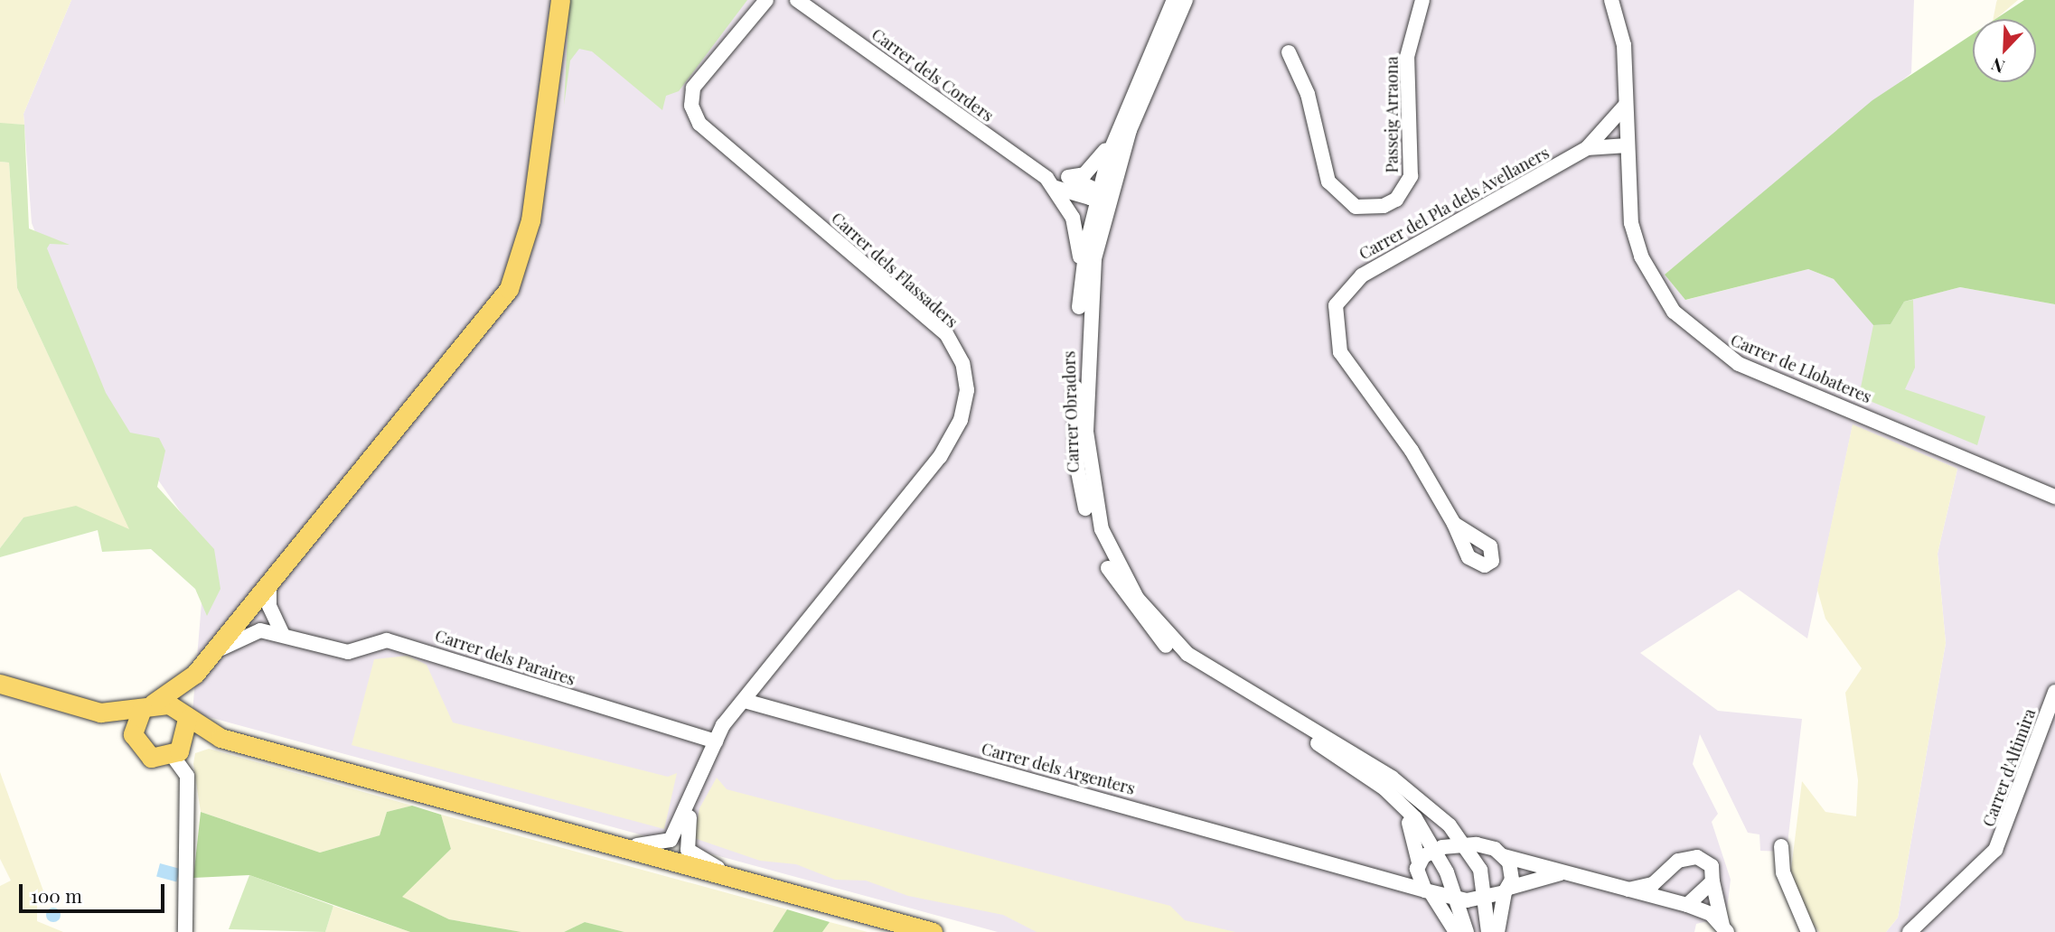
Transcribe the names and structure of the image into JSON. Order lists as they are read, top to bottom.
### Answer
{
  "streets": {
    "street": [
      "Carrer dels Corders",
      "Passeig Arraona",
      "Carrer del Pla dels Avellaners",
      "Carrer dels Flassaders",
      "Carrer de Llobateres",
      "Carrer Obradors",
      "Carrer dels Paraires",
      "Carrer d'Altimira",
      "Carrer dels Argenters"
    ]
  },
  "crossings": [
    ["Carrer del Pla dels Avellaners", "Carrer de Llobateres"],
    ["Carrer dels Flassaders", "Carrer dels Paraires"],
    ["Carrer dels Flassaders", "Carrer dels Argenters"]
  ],
  "scale_bar": "100 m",
  "north": "bottom left"
}
